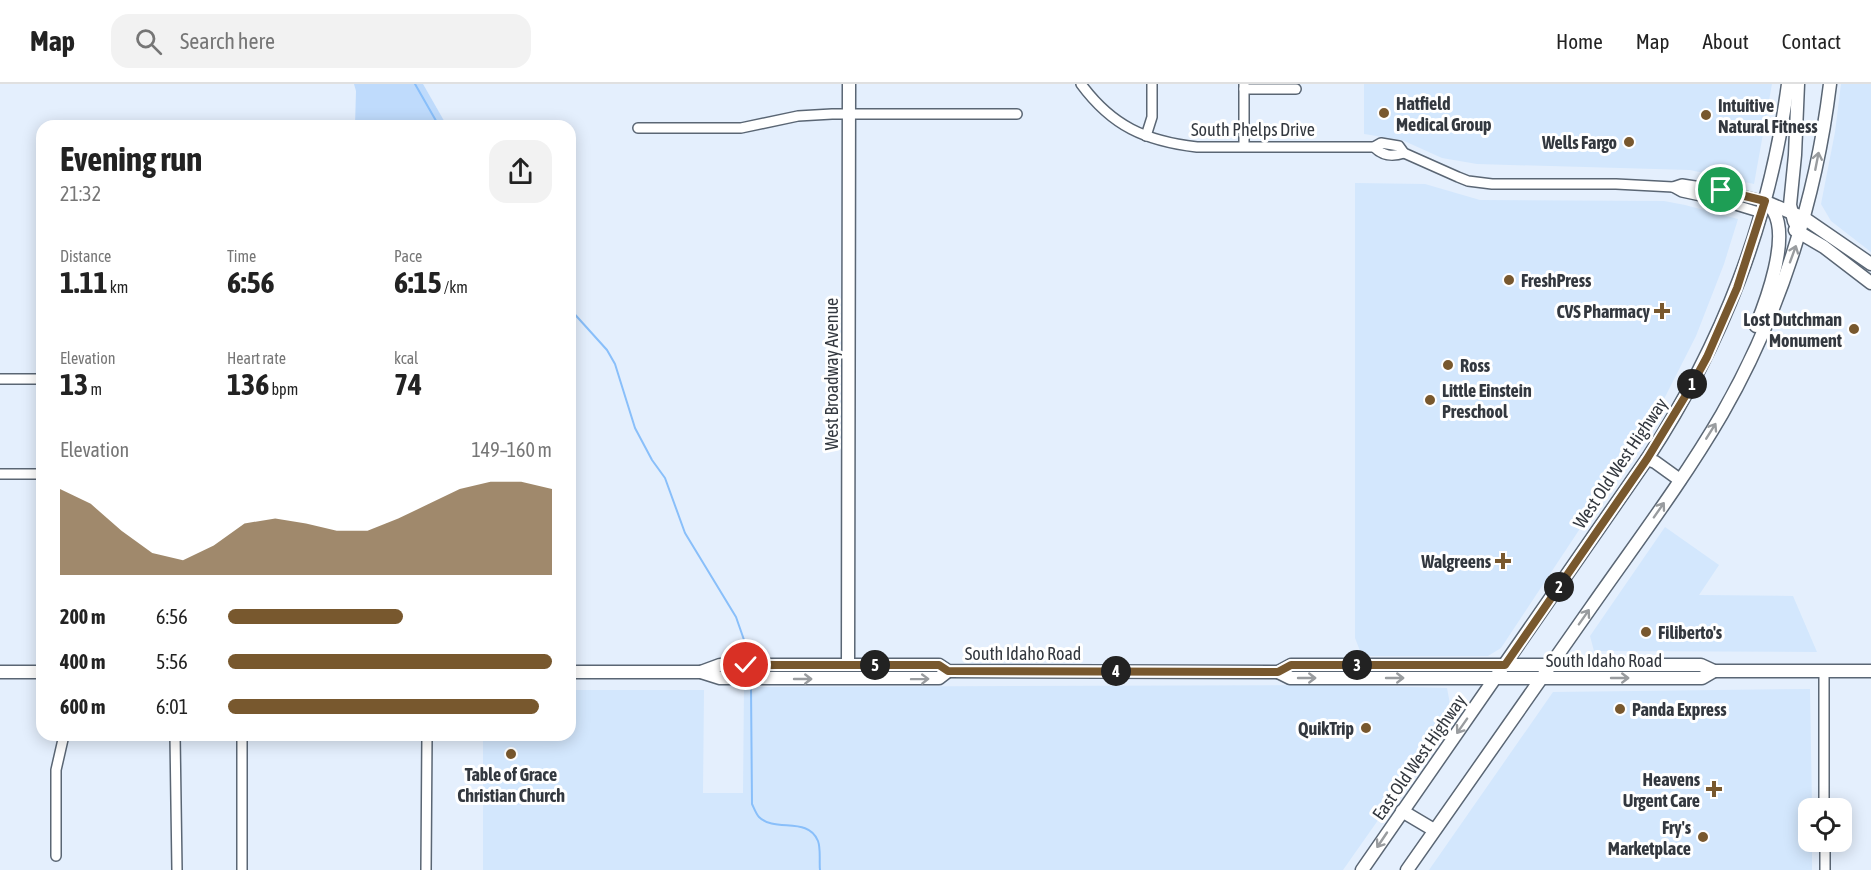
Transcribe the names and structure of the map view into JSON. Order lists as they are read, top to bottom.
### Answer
{
  "streets": {
    "main road": [
      "West Broadway Avenue",
      "West Old West Highway",
      "South Idaho Road",
      "East Old West Highway"
    ],
    "street": ["South Phelps Drive"]
  },
  "crossings": [
    ["South Phelps Drive", "West Old West Highway"],
    ["West Broadway Avenue", "South Idaho Road"],
    ["West Old West Highway", "South Idaho Road"],
    ["West Old West Highway", "East Old West Highway"],
    ["South Idaho Road", "East Old West Highway"]
  ],
  "places": {
    "other": [
      "Hatfield Medical Group",
      "Intuitive Natural Fitness",
      "Wells Fargo",
      "FreshPress",
      "Lost Dutchman Monument",
      "Ross",
      "Little Einstein Preschool",
      "Filiberto's",
      "Panda Express",
      "QuikTrip",
      "Table of Grace Christian Church",
      "Fry's Marketplace"
    ],
    "health": ["CVS Pharmacy", "Walgreens", "Heavens Urgent Care"]
  },
  "page": {
    "header": "Map",
    "search": "Search here",
    "nav": [
      "Home",
      "Map",
      "About",
      "Contact"
    ],
    "heading": ["Evening run", "21:32"],
    "stats": [
      ["Distance", "1.11 km"],
      ["Time", "6:56"],
      ["Pace", "6:15 /km"],
      ["Elevation", "13 m"],
      ["Heart rate", "136 bpm"],
      ["kcal", "74"]
    ],
    "pins": [
      "1",
      "2",
      "3",
      "5",
      "4"
    ],
    "chart": ["Elevation", "149–160 m"],
    "list": [
      {
        "name": "200 m",
        "note": "6:56"
      },
      {
        "name": "400 m",
        "note": "5:56"
      },
      {
        "name": "600 m",
        "note": "6:01"
      }
    ]
  }
}
